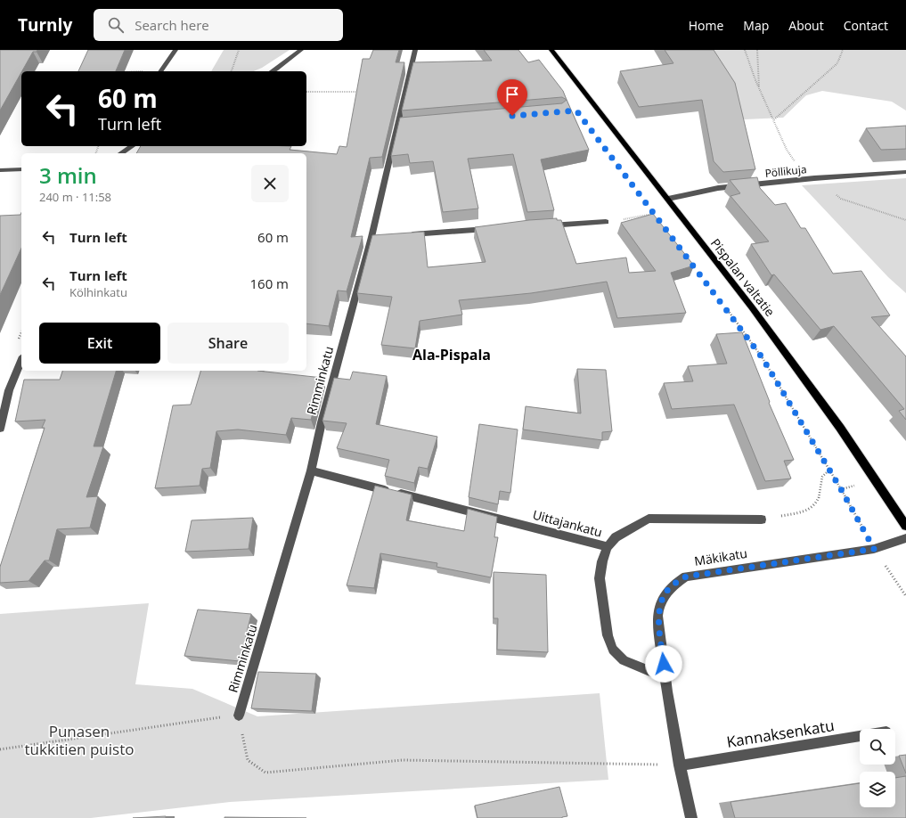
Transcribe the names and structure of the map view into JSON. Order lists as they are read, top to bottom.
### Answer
{
  "streets": {
    "main road": ["Pispalan valtatie"],
    "street": [
      "Pöllikuja",
      "Rimminkatu",
      "Uittajankatu",
      "Mäkikatu",
      "Kannaksenkatu"
    ]
  },
  "crossings": [
    ["Pöllikuja", "Pispalan valtatie"],
    ["Rimminkatu", "Uittajankatu"],
    ["Mäkikatu", "Kannaksenkatu"]
  ],
  "districts": ["Ala-Pispala"],
  "parks": ["Punasen tukkitien puisto"],
  "page": {
    "header": "Turnly",
    "search": "Search here",
    "nav": [
      "Home",
      "Map",
      "About",
      "Contact"
    ],
    "turn": ["60 m", "Turn left"],
    "heading": ["3 min", "240 m · 11:58"],
    "list": [
      {
        "name": "Turn left",
        "value": "60 m"
      },
      {
        "name": "Turn left",
        "note": "Kölhinkatu",
        "value": "160 m"
      }
    ],
    "buttons": ["Exit", "Share"]
  }
}
